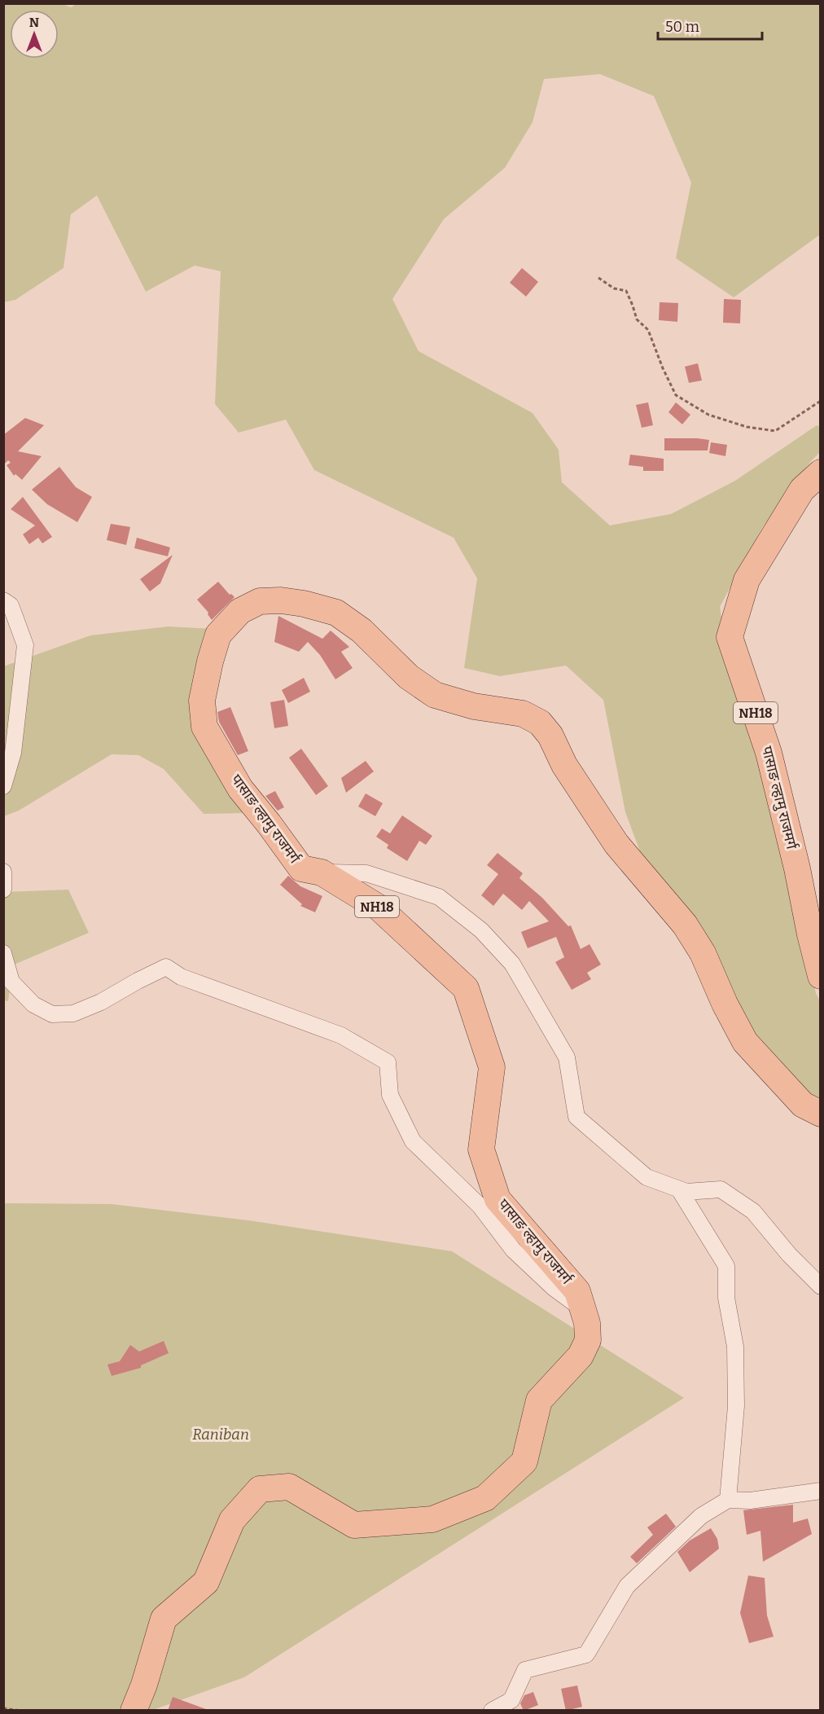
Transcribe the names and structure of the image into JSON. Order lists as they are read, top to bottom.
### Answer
{
  "streets": {
    "main road": ["NH18", "पासाङ ल्हामु राजमर्ग"]
  },
  "parks": ["Raniban"],
  "scale_bar": "50 m",
  "north": "top"
}
